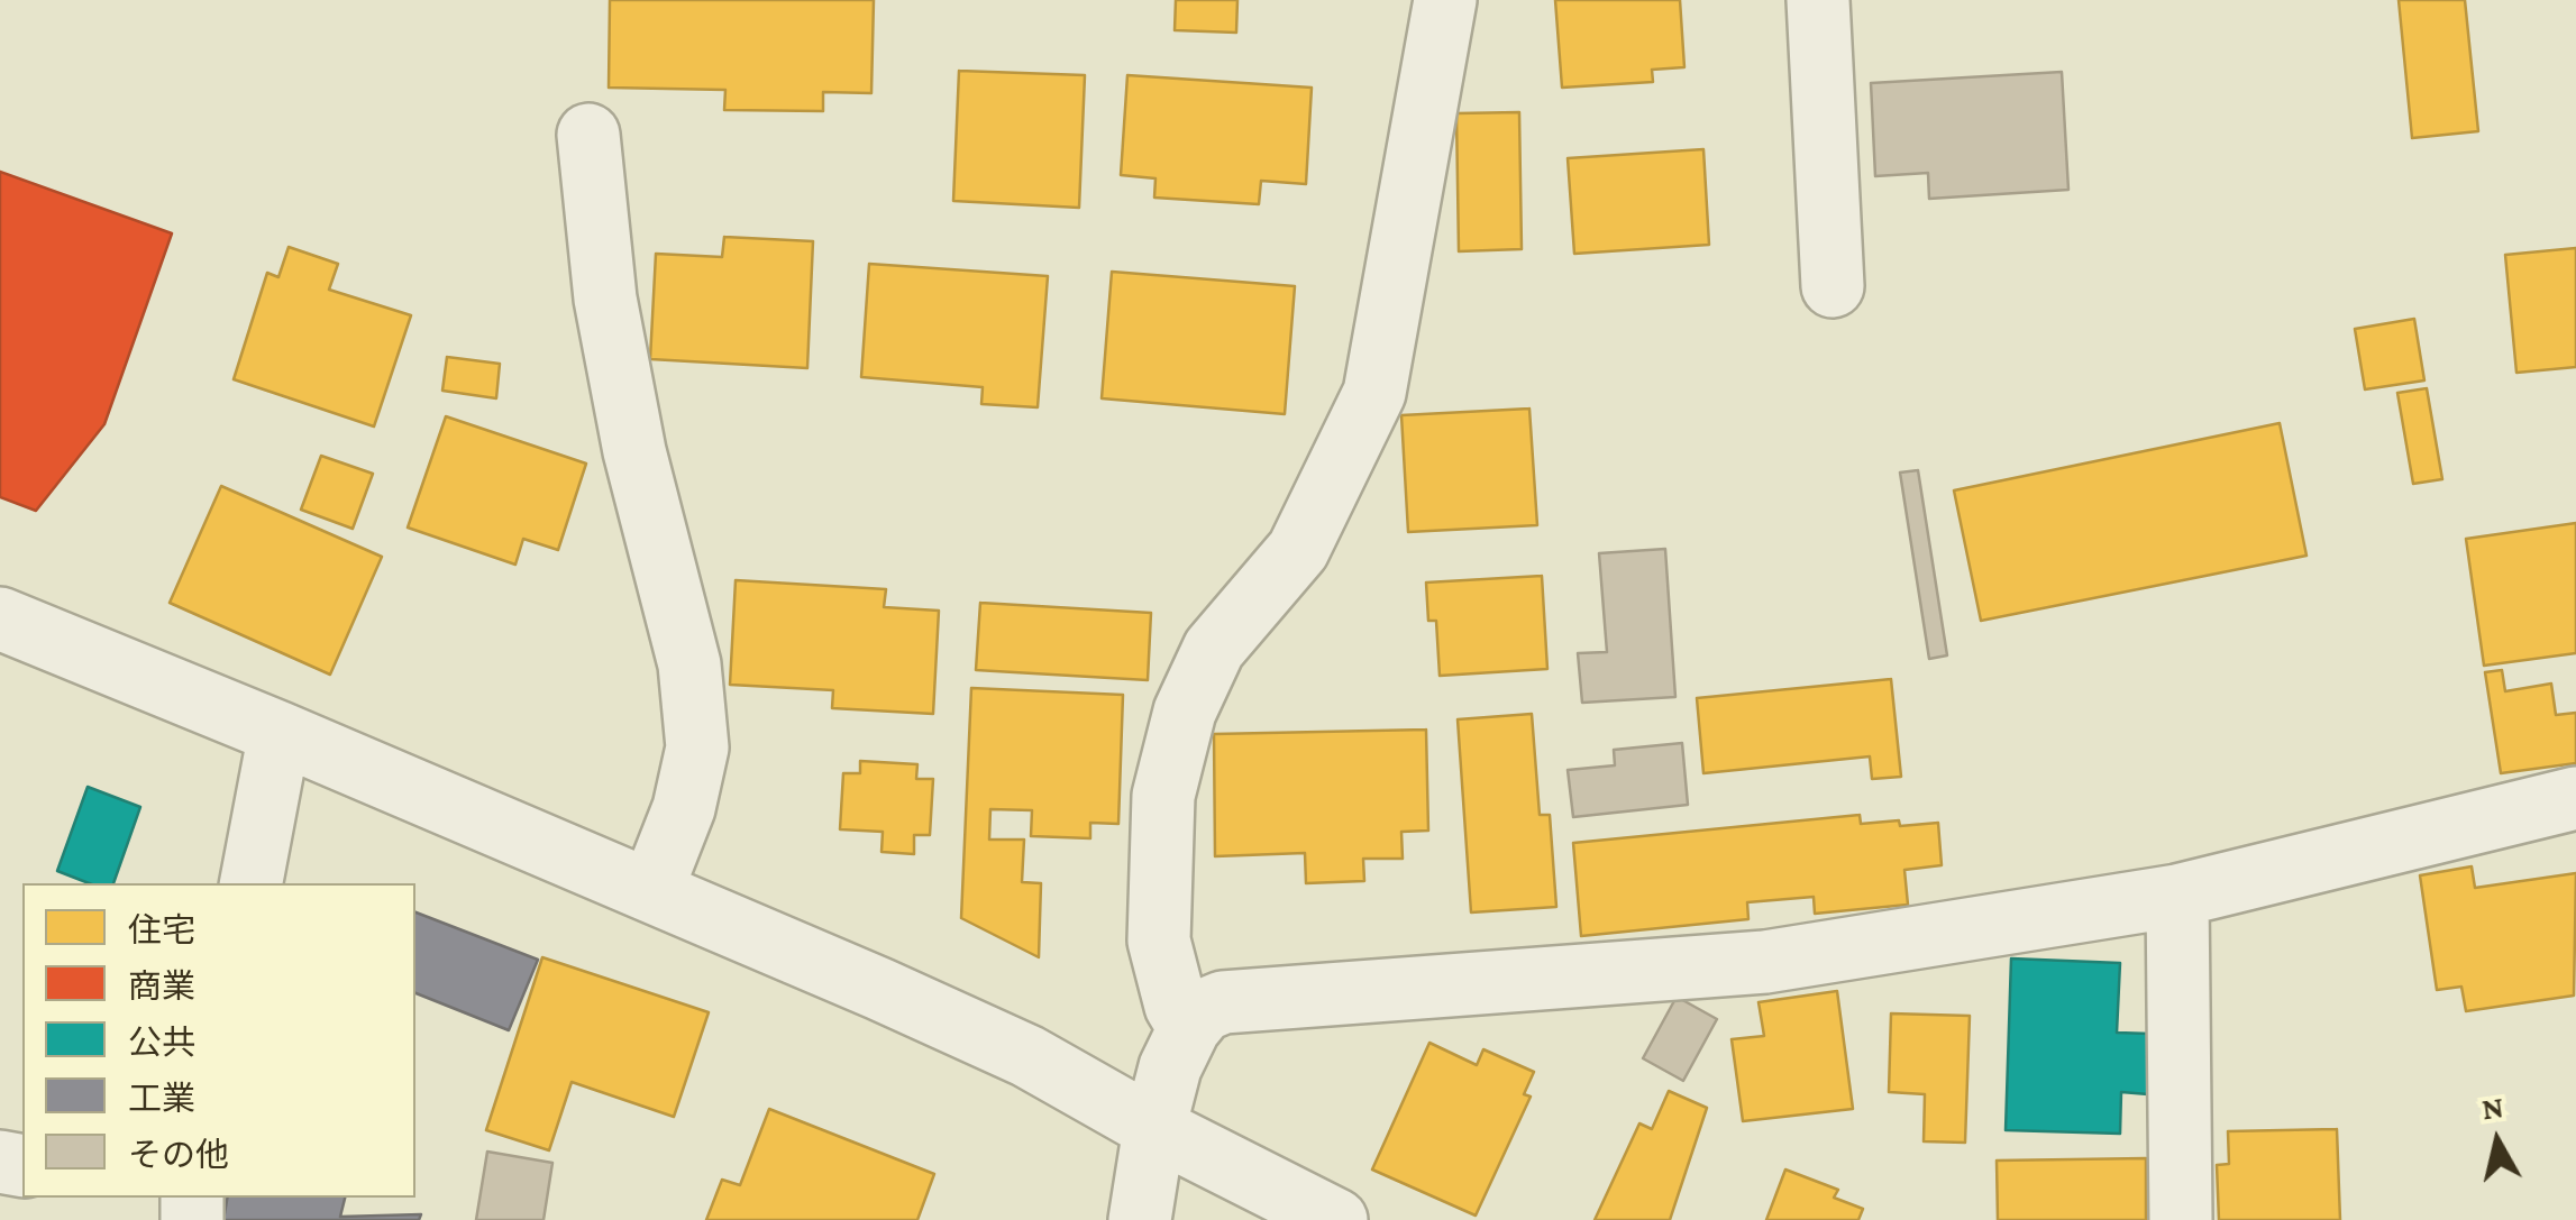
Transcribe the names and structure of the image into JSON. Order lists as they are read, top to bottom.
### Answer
{
  "legend": [
    "住宅",
    "商業",
    "公共",
    "工業",
    "その他"
  ],
  "north": "top"
}
